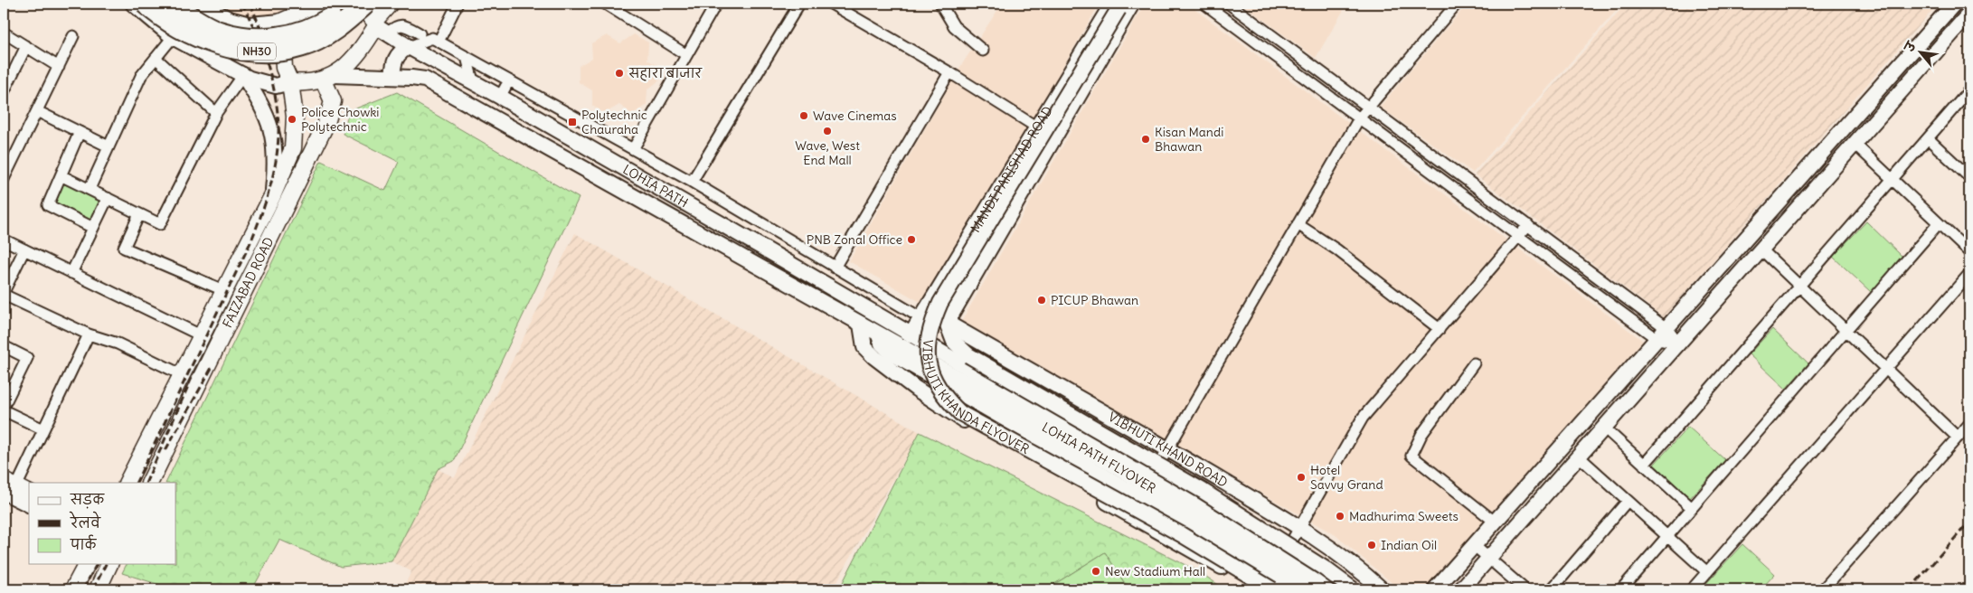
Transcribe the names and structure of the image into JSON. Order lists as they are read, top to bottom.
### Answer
{
  "streets": {
    "highway": ["NH30"],
    "main road": [
      "MANDI PARISHAD ROAD",
      "LOHIA PATH",
      "FAIZABAD ROAD",
      "VIBHUTI KHANDA FLYOVER",
      "VIBHUTI KHAND ROAD",
      "LOHIA PATH FLYOVER"
    ]
  },
  "crossings": [
    ["MANDI PARISHAD ROAD", "LOHIA PATH"],
    ["MANDI PARISHAD ROAD", "VIBHUTI KHANDA FLYOVER"],
    ["LOHIA PATH", "FAIZABAD ROAD"],
    ["LOHIA PATH", "LOHIA PATH FLYOVER"],
    ["VIBHUTI KHAND ROAD", "LOHIA PATH FLYOVER"]
  ],
  "places": {
    "other": [
      "सहारा बाजार",
      "Wave Cinemas",
      "Police Chowki Polytechnic",
      "Wave, West End Mall",
      "Kisan Mandi Bhawan",
      "PNB Zonal Office",
      "PICUP Bhawan",
      "Hotel Savvy Grand",
      "Madhurima Sweets",
      "Indian Oil",
      "New Stadium Hall"
    ],
    "transit": ["Polytechnic Chauraha"]
  },
  "legend": ["सड़क", "रेलवे", "पार्क"],
  "north": "top left"
}
